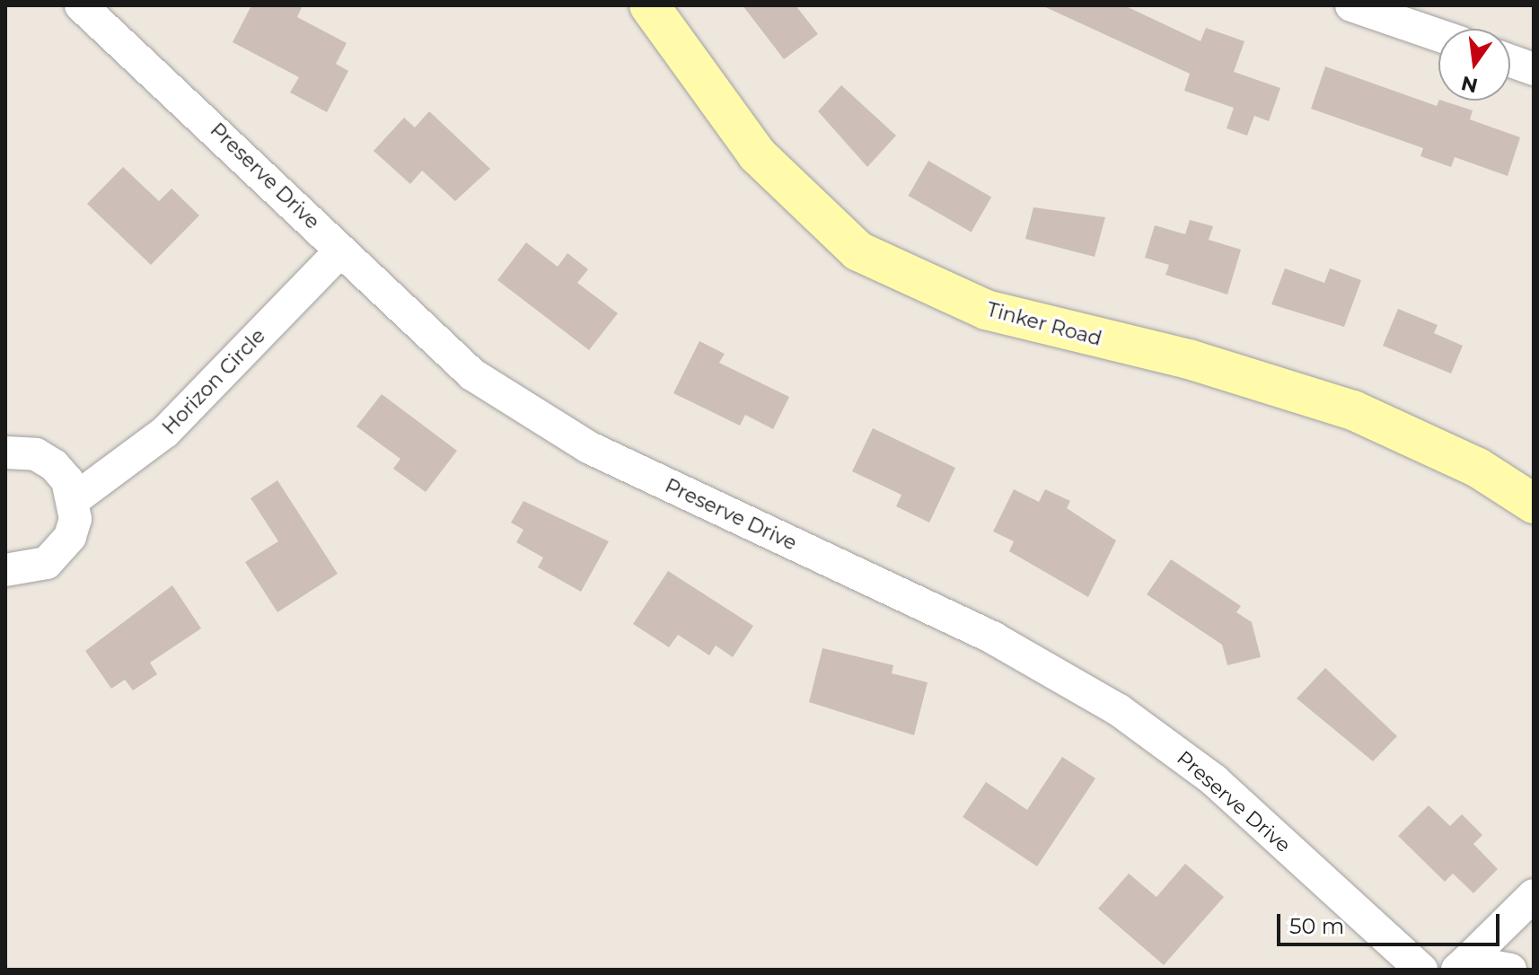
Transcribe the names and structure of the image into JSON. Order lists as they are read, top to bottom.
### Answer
{
  "streets": {
    "street": ["Preserve Drive", "Tinker Road", "Horizon Circle"]
  },
  "crossings": [
    ["Preserve Drive", "Horizon Circle"]
  ],
  "scale_bar": "50 m",
  "north": "bottom"
}
